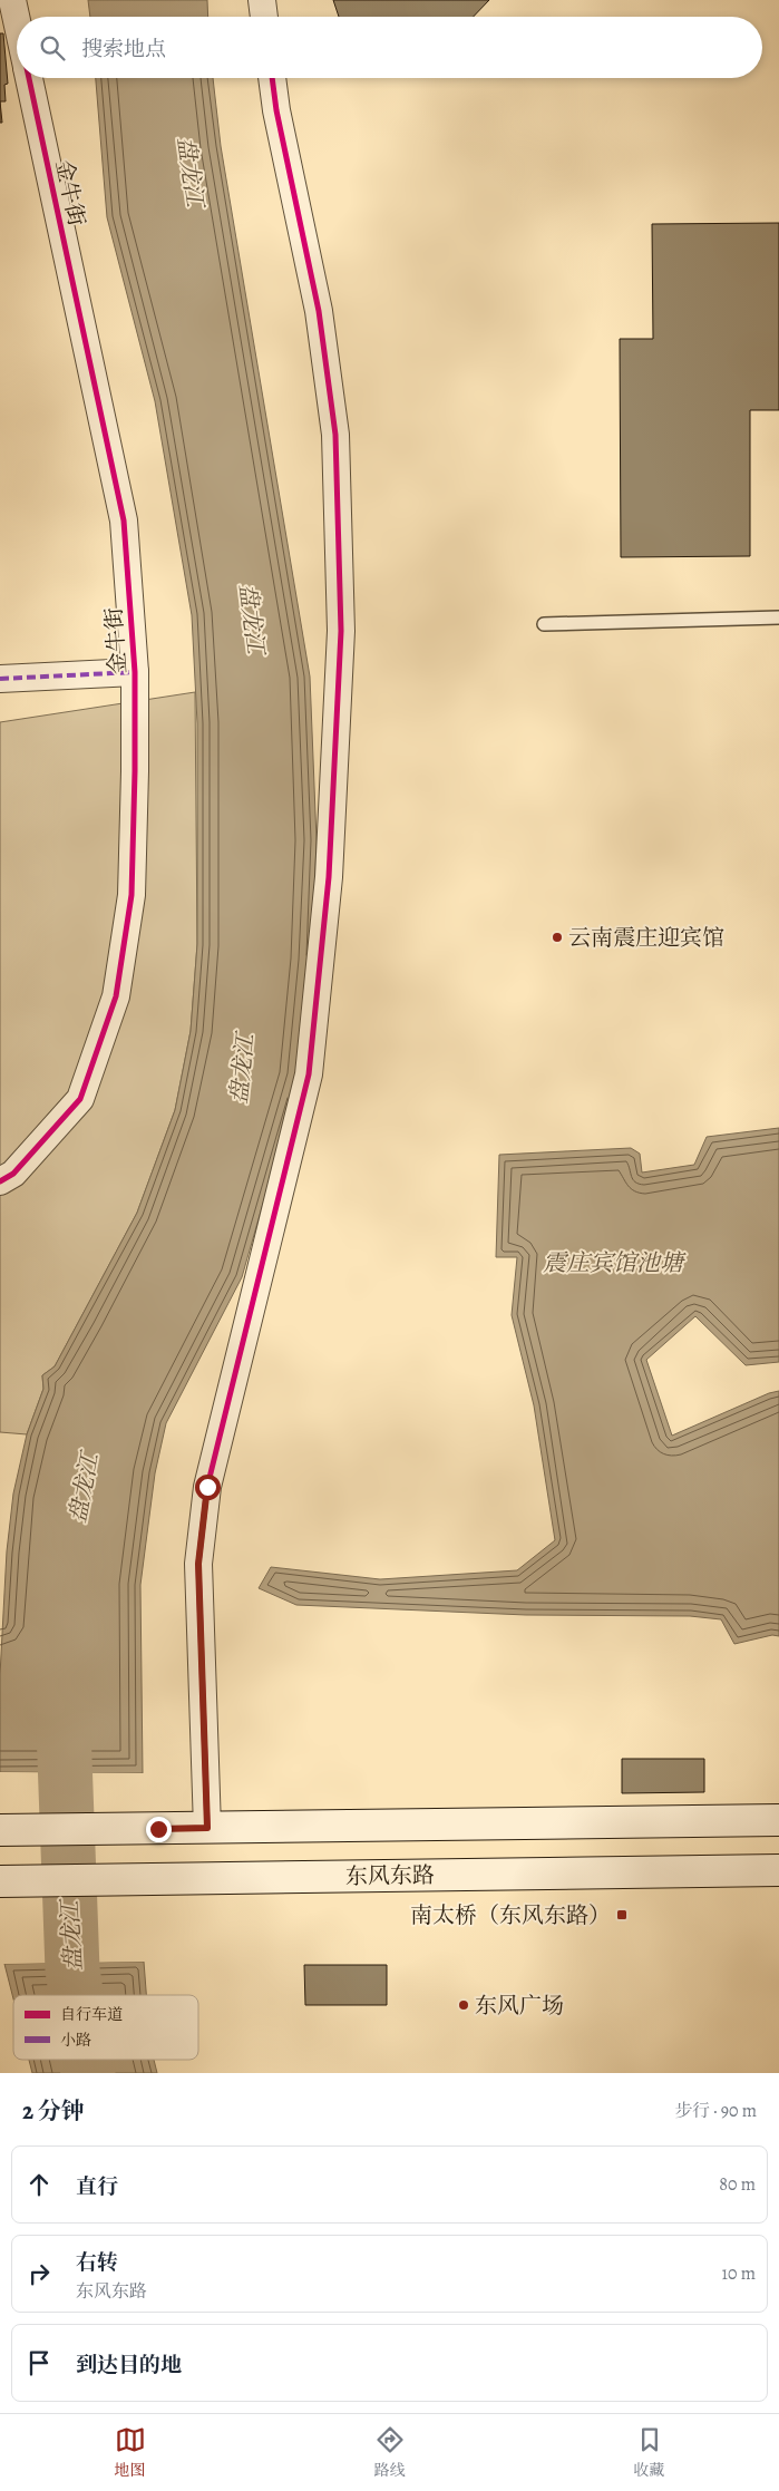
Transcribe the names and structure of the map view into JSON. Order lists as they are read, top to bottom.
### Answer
{
  "streets": {
    "main road": ["东风东路"],
    "street": ["金牛街"]
  },
  "water": ["盘龙江", "震庄宾馆池塘"],
  "places": {
    "other": ["云南震庄迎宾馆", "东风广场"],
    "transit": ["南太桥（东风东路）"]
  },
  "legend": ["自行车道", "小路"],
  "page": {
    "search": "搜索地点",
    "heading": ["2 分钟", "步行 · 90 m"],
    "list": [
      ["直行", "80 m"],
      ["右转", "东风东路", "10 m"],
      "到达目的地"
    ],
    "nav": ["地图", "路线", "收藏"]
  }
}
